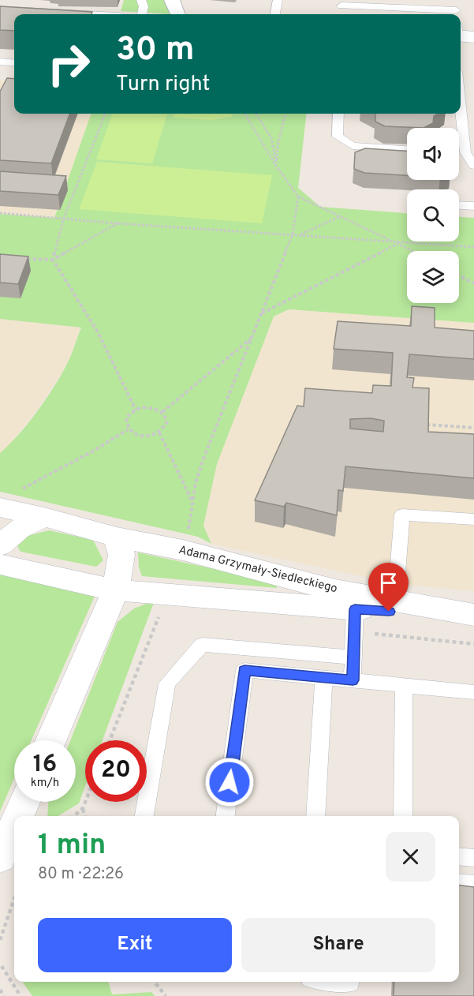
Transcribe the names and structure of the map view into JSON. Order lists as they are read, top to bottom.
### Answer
{
  "streets": {
    "street": ["Adama Grzymały-Siedleckiego"]
  },
  "page": {
    "turn": ["30 m", "Turn right"],
    "speed": "16 km/h",
    "limit": "20",
    "heading": ["1 min", "80 m · 22:26"],
    "buttons": ["Exit", "Share"]
  }
}
